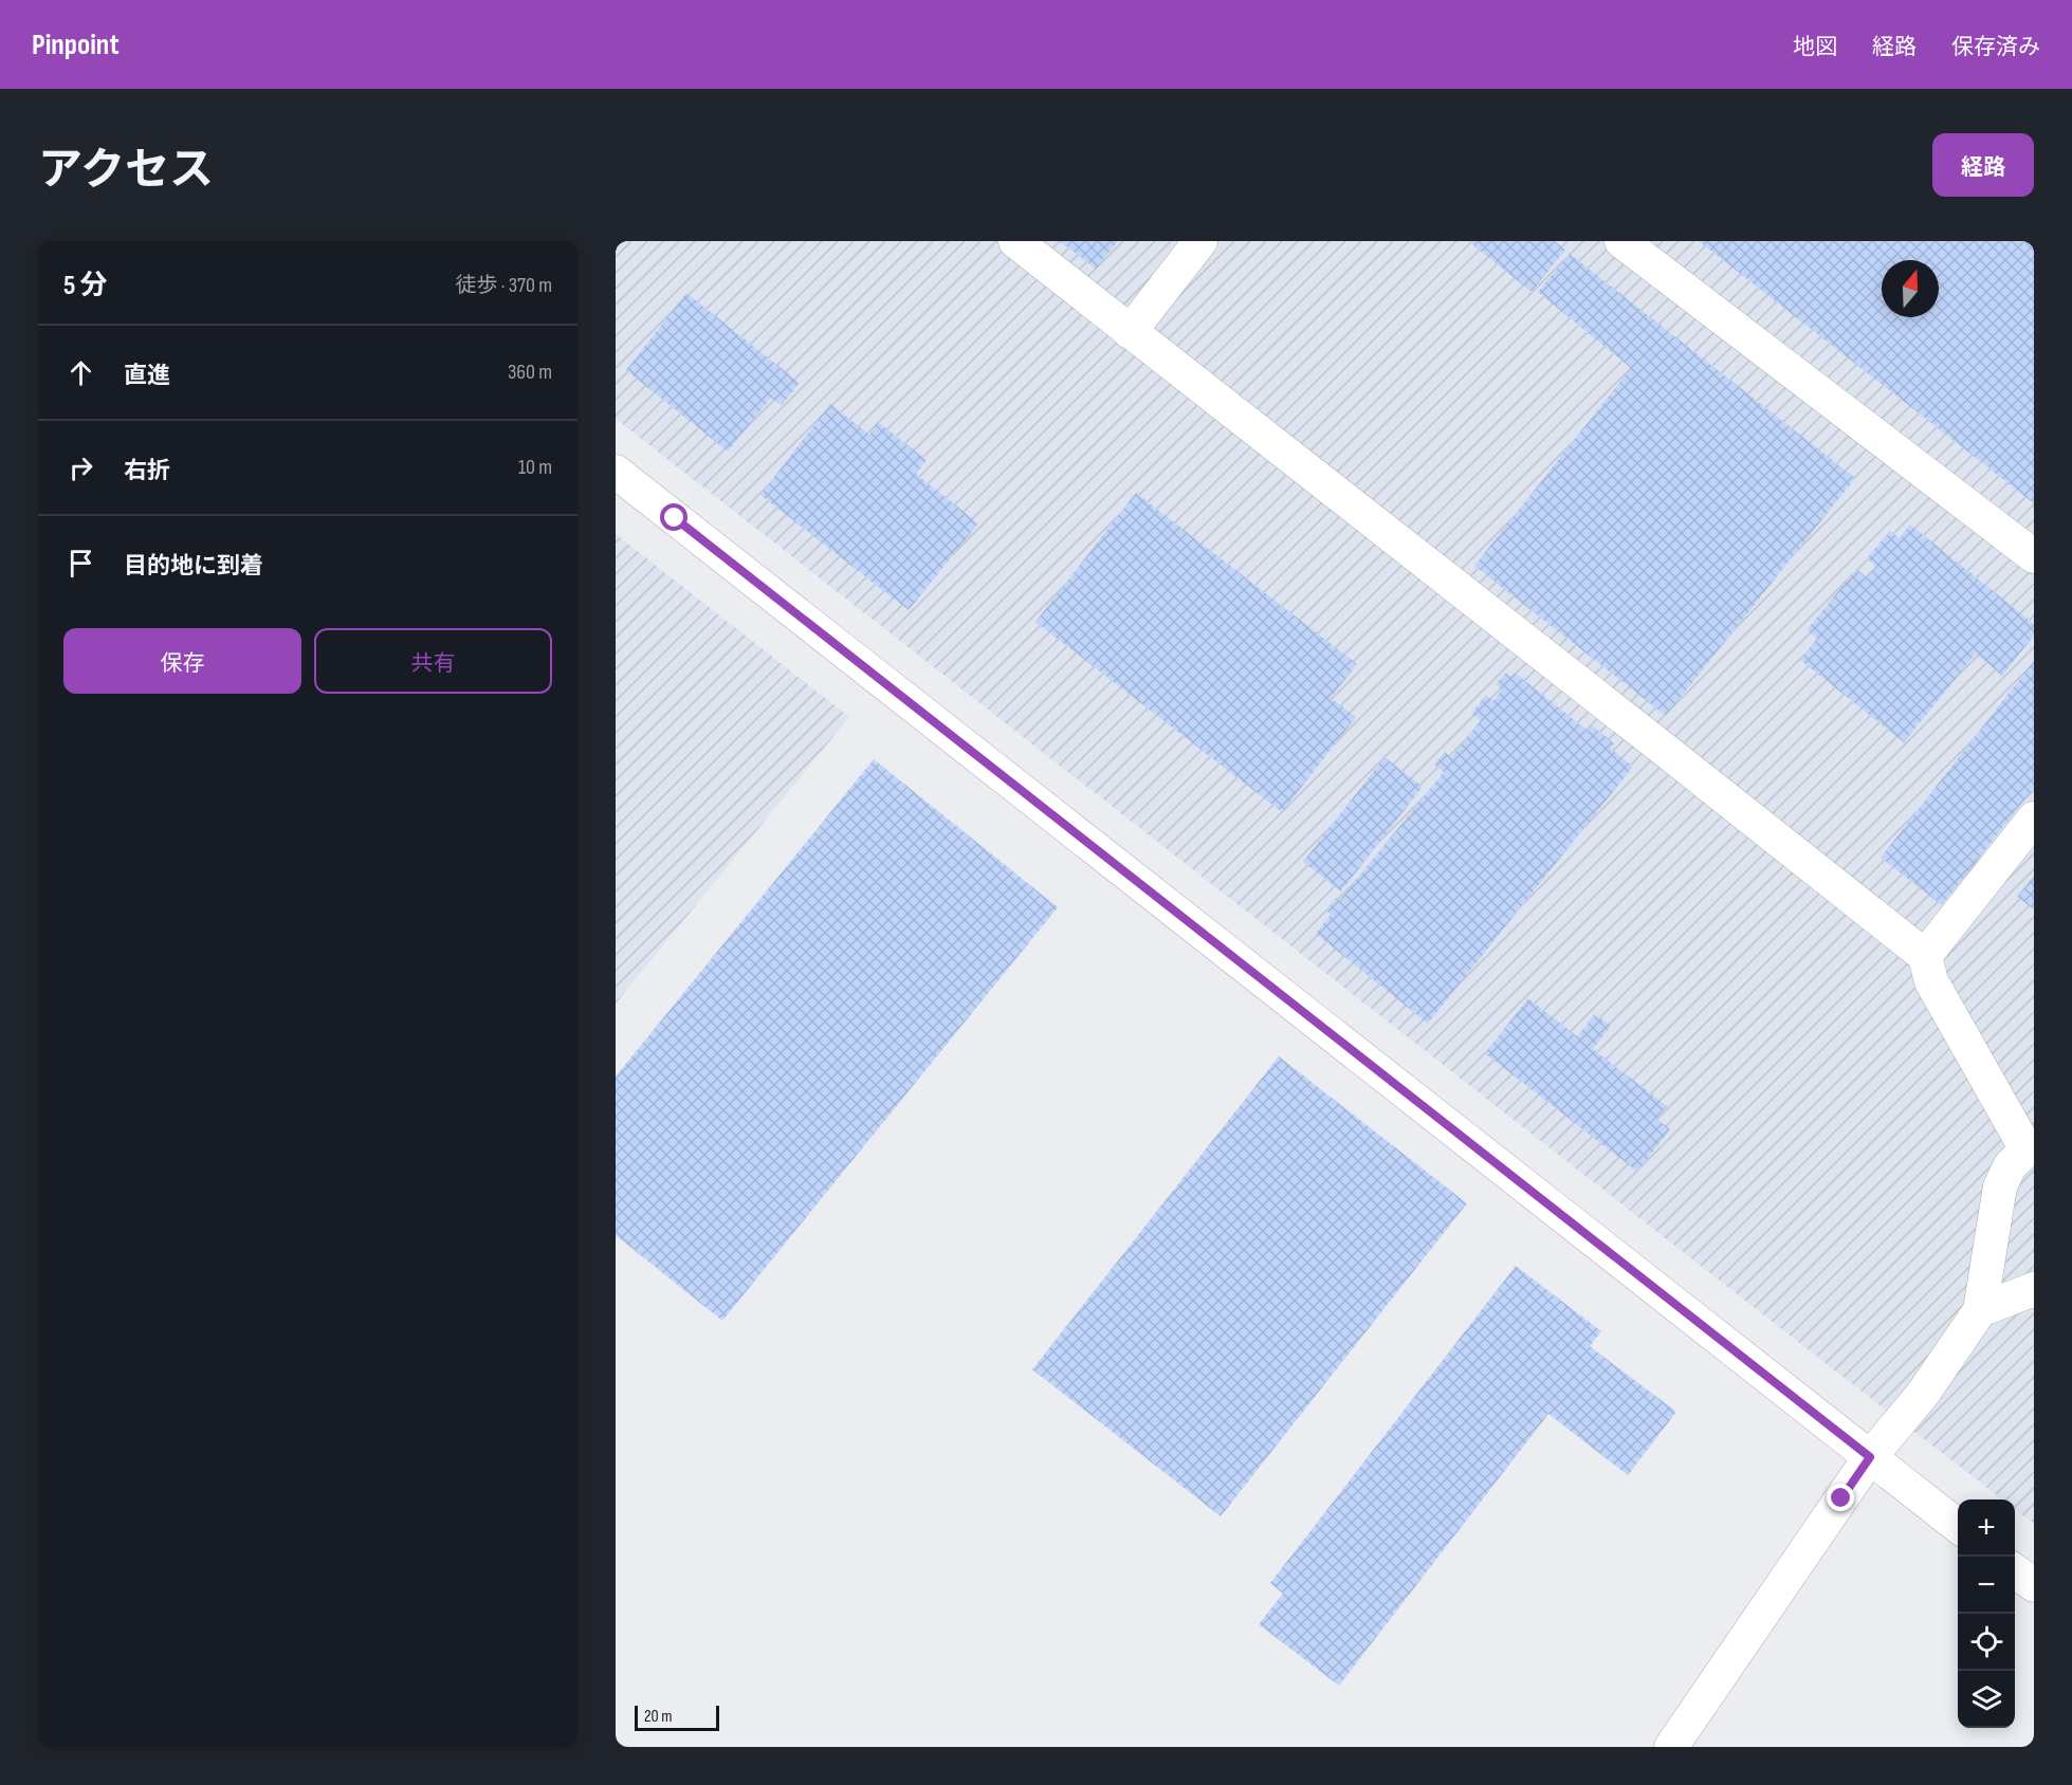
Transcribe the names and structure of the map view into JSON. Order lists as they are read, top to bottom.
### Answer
{
  "scale_bar": "20 m",
  "north": "top",
  "page": {
    "header": "Pinpoint",
    "nav": ["地図", "経路", "保存済み"],
    "title": "アクセス",
    "buttons": [
      "経路",
      ["保存", "共有"]
    ],
    "heading": ["5 分", "徒歩 · 370 m"],
    "list": [
      ["直進", "360 m"],
      ["右折", "10 m"],
      "目的地に到着"
    ],
    "map_buttons": ["+", "−"],
    "scale": "20 m"
  }
}
